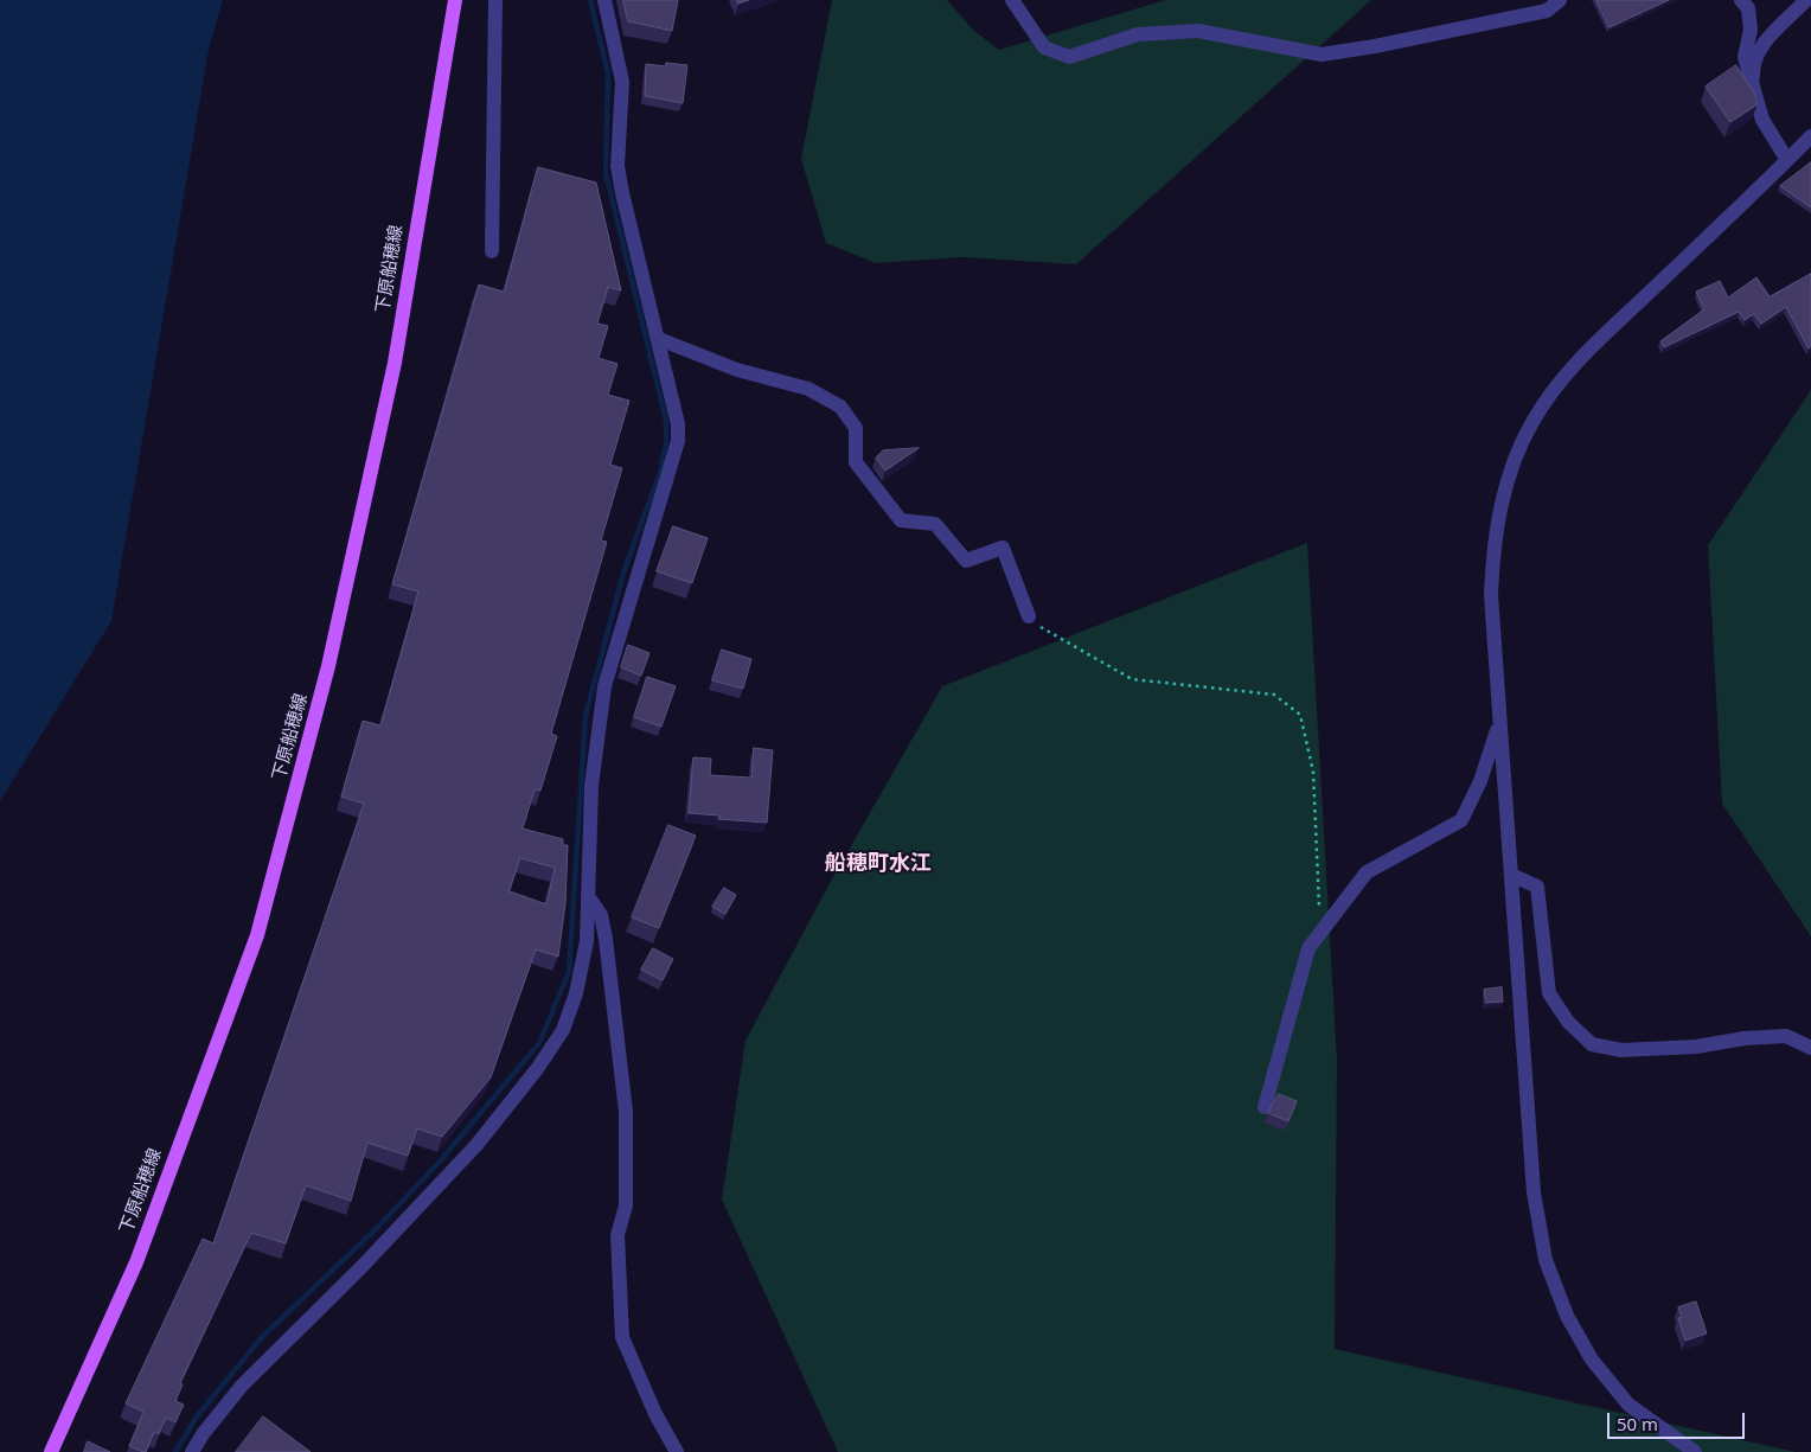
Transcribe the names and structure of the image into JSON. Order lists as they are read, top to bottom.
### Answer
{
  "streets": {
    "main road": ["下原船穂線"]
  },
  "districts": ["船穂町水江"],
  "scale_bar": "50 m"
}
